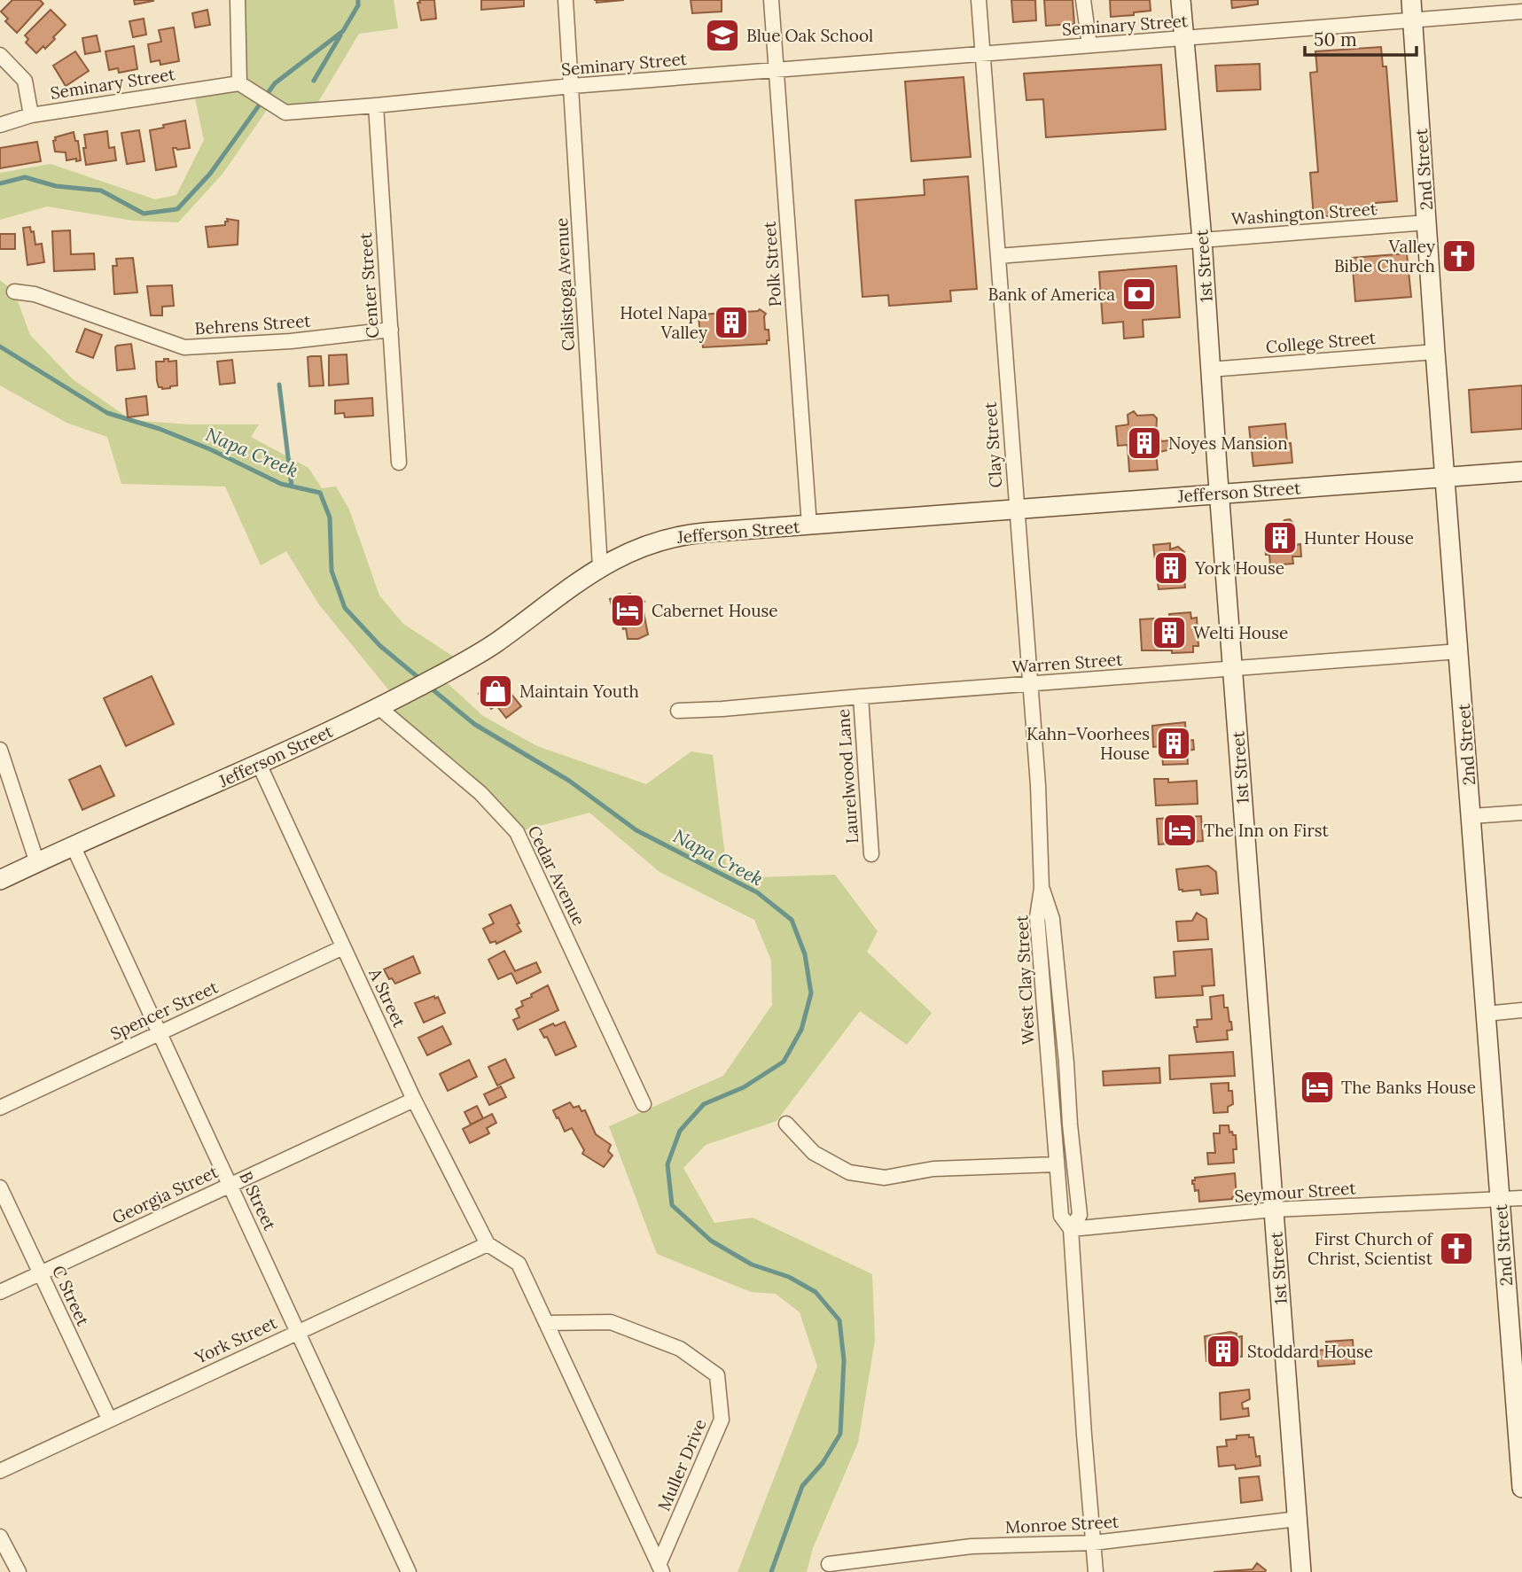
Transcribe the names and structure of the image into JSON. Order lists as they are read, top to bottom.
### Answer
{
  "streets": {
    "main road": ["2nd Street", "1st Street", "Jefferson Street"],
    "street": [
      "Seminary Street",
      "Washington Street",
      "Polk Street",
      "Calistoga Avenue",
      "Center Street",
      "Behrens Street",
      "College Street",
      "Clay Street",
      "Warren Street",
      "Laurelwood Lane",
      "Cedar Avenue",
      "West Clay Street",
      "A Street",
      "Spencer Street",
      "Seymour Street",
      "Georgia Street",
      "B Street",
      "C Street",
      "York Street",
      "Muller Drive",
      "Monroe Street"
    ]
  },
  "crossings": [
    ["Seminary Street", "2nd Street"],
    ["Seminary Street", "Polk Street"],
    ["Seminary Street", "1st Street"],
    ["Seminary Street", "Calistoga Avenue"],
    ["Seminary Street", "Center Street"],
    ["Seminary Street", "Clay Street"],
    ["2nd Street", "Washington Street"],
    ["2nd Street", "College Street"],
    ["2nd Street", "Jefferson Street"],
    ["2nd Street", "Warren Street"],
    ["2nd Street", "Seymour Street"],
    ["Washington Street", "1st Street"],
    ["Washington Street", "Clay Street"],
    ["Polk Street", "Jefferson Street"],
    ["1st Street", "College Street"],
    ["1st Street", "Jefferson Street"],
    ["1st Street", "Warren Street"],
    ["1st Street", "Seymour Street"],
    ["1st Street", "Monroe Street"],
    ["Calistoga Avenue", "Jefferson Street"],
    ["Center Street", "Behrens Street"],
    ["Clay Street", "Jefferson Street"],
    ["Clay Street", "Warren Street"],
    ["Clay Street", "West Clay Street"],
    ["Jefferson Street", "Cedar Avenue"],
    ["Jefferson Street", "A Street"],
    ["Jefferson Street", "B Street"],
    ["Warren Street", "Laurelwood Lane"],
    ["West Clay Street", "Seymour Street"],
    ["West Clay Street", "Monroe Street"],
    ["A Street", "Spencer Street"],
    ["A Street", "Georgia Street"],
    ["A Street", "York Street"],
    ["A Street", "Muller Drive"],
    ["Spencer Street", "B Street"],
    ["Georgia Street", "B Street"],
    ["Georgia Street", "C Street"],
    ["B Street", "York Street"],
    ["C Street", "York Street"],
    ["York Street", "Muller Drive"]
  ],
  "water": ["Napa Creek"],
  "places": {
    "school or university": ["Blue Oak School"],
    "church": ["Valley Bible Church", "First Church of Christ, Scientist"],
    "bank": ["Bank of America"],
    "building": [
      "Hotel Napa Valley",
      "Noyes Mansion",
      "Hunter House",
      "York House",
      "Welti House",
      "Kahn–Voorhees House",
      "Stoddard House"
    ],
    "hotel": ["Cabernet House", "The Inn on First", "The Banks House"],
    "shop": ["Maintain Youth"]
  },
  "scale_bar": "50 m"
}
